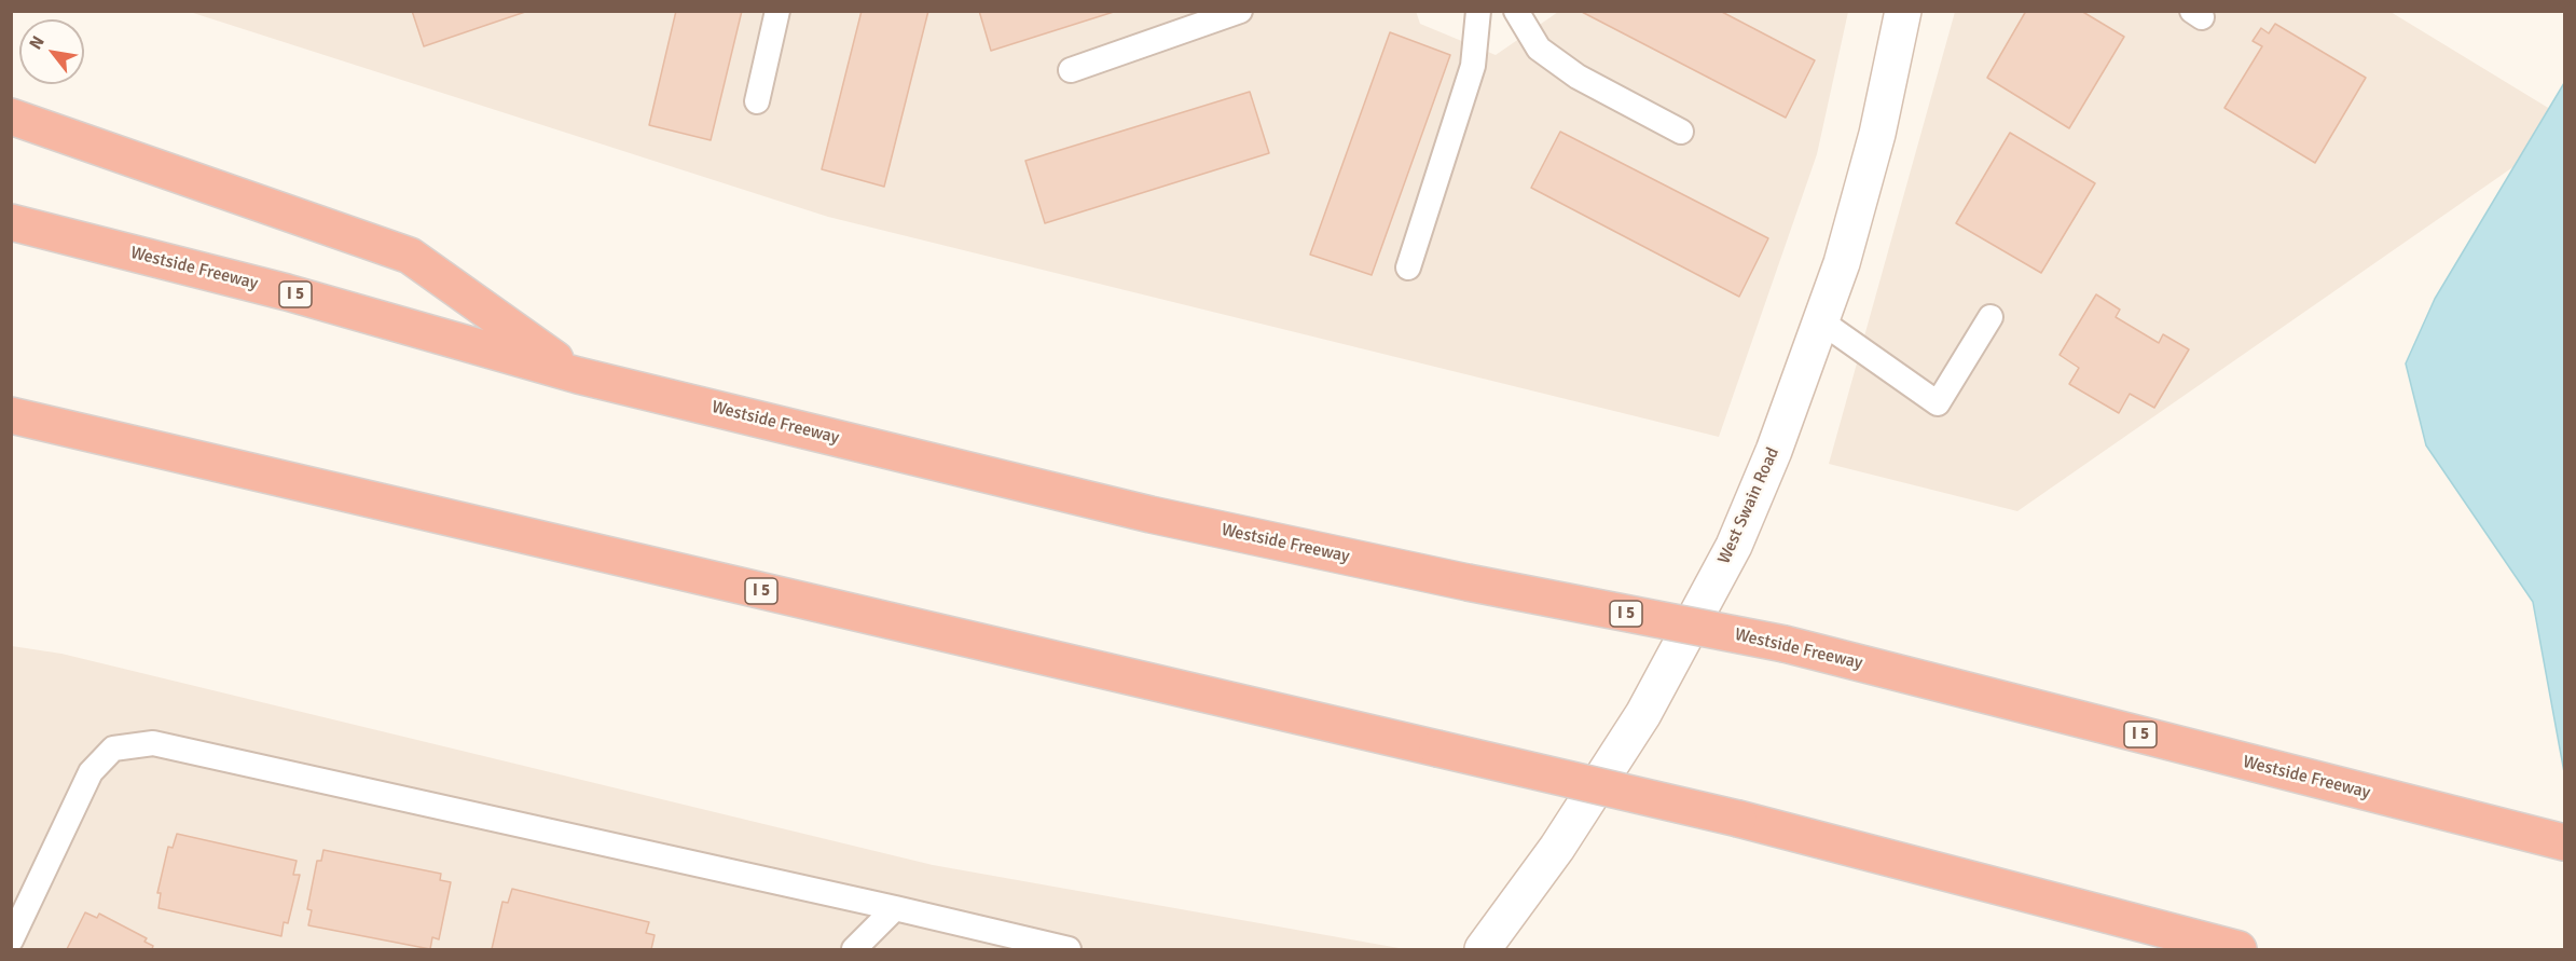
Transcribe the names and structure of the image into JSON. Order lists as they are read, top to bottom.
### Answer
{
  "streets": {
    "highway": ["Westside Freeway", "I 5"],
    "street": ["West Swain Road"]
  },
  "north": "top left"
}
